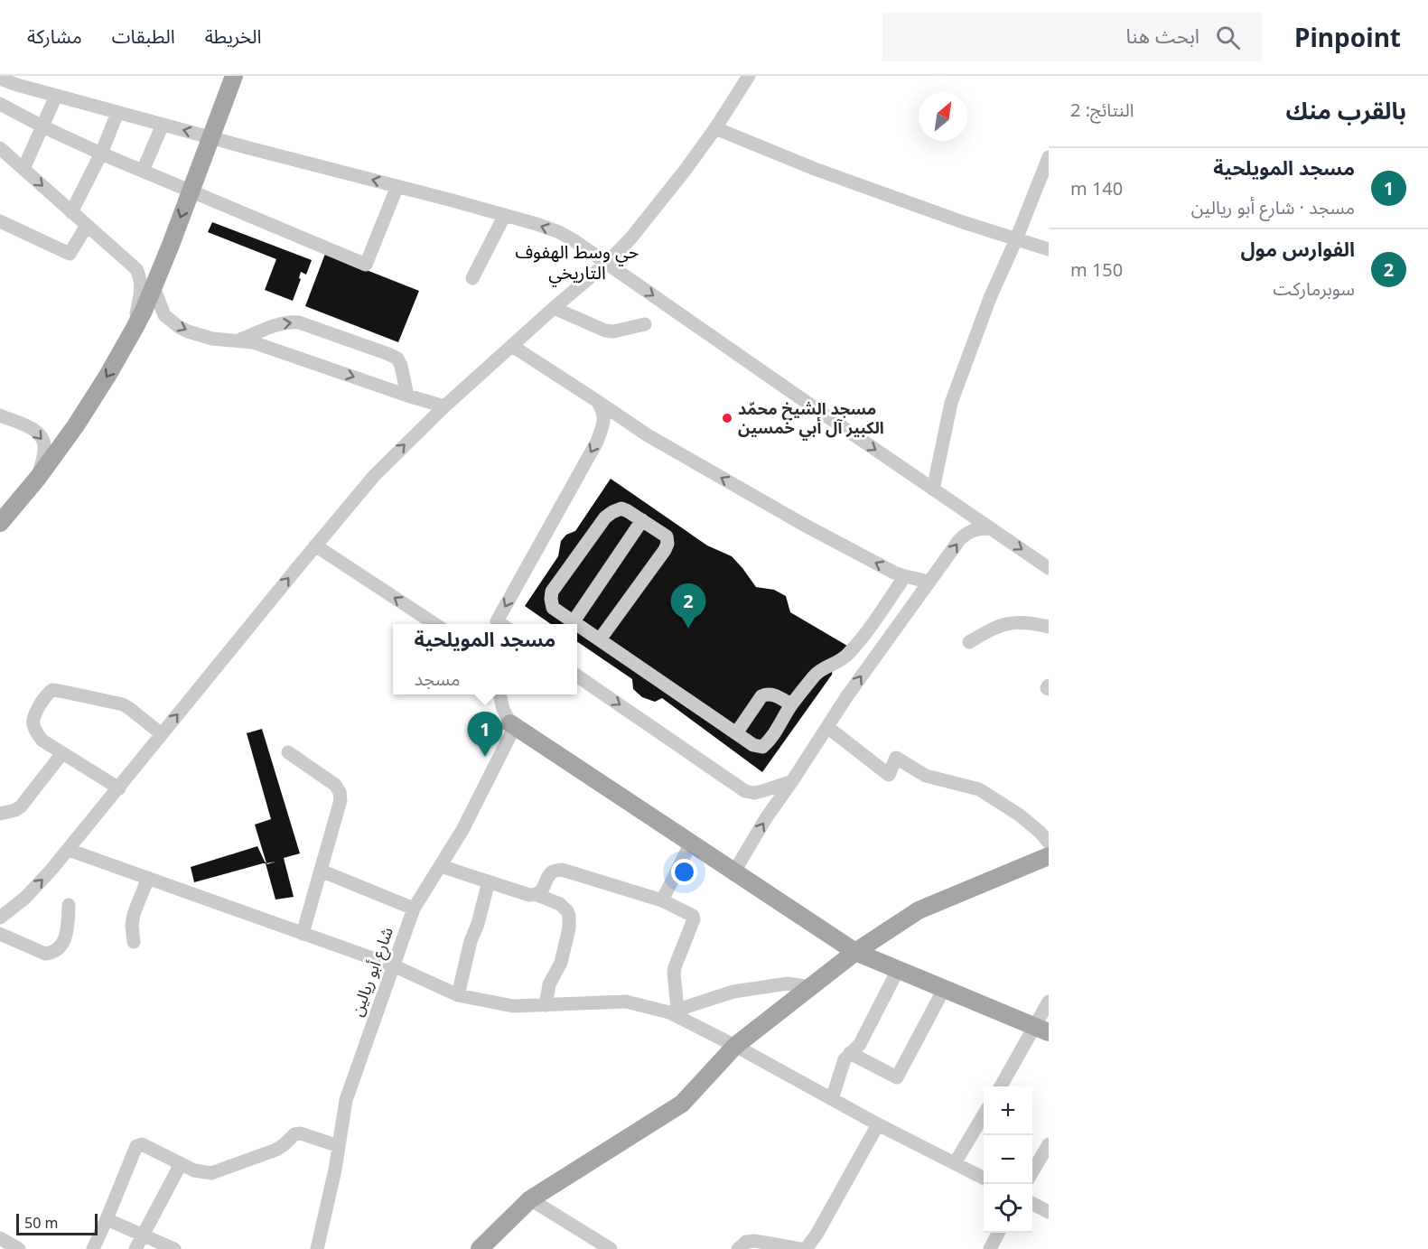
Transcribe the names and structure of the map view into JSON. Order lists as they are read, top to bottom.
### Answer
{
  "streets": {
    "street": ["شارع أبو ريالين"]
  },
  "districts": ["حي وسط الهفوف التاريخي"],
  "places": ["مسجد الشيخ محمّد الكبير آل أبي خمسين"],
  "scale_bar": "50 m",
  "north": "top right",
  "page": {
    "header": "Pinpoint",
    "search": "ابحث هنا",
    "nav": ["الخريطة", "الطبقات", "مشاركة"],
    "heading": ["بالقرب منك", "النتائج: 2"],
    "list": [
      {
        "mark": "1",
        "name": "مسجد المويلحية",
        "note": "مسجد · شارع أبو ريالين",
        "value": "140 m"
      },
      {
        "mark": "2",
        "name": "الفوارس مول",
        "note": "سوبرماركت",
        "value": "150 m"
      }
    ],
    "pins": ["2", "1"],
    "popup": ["مسجد المويلحية", "مسجد"],
    "map_buttons": ["+", "−"],
    "scale": "50 m"
  }
}
